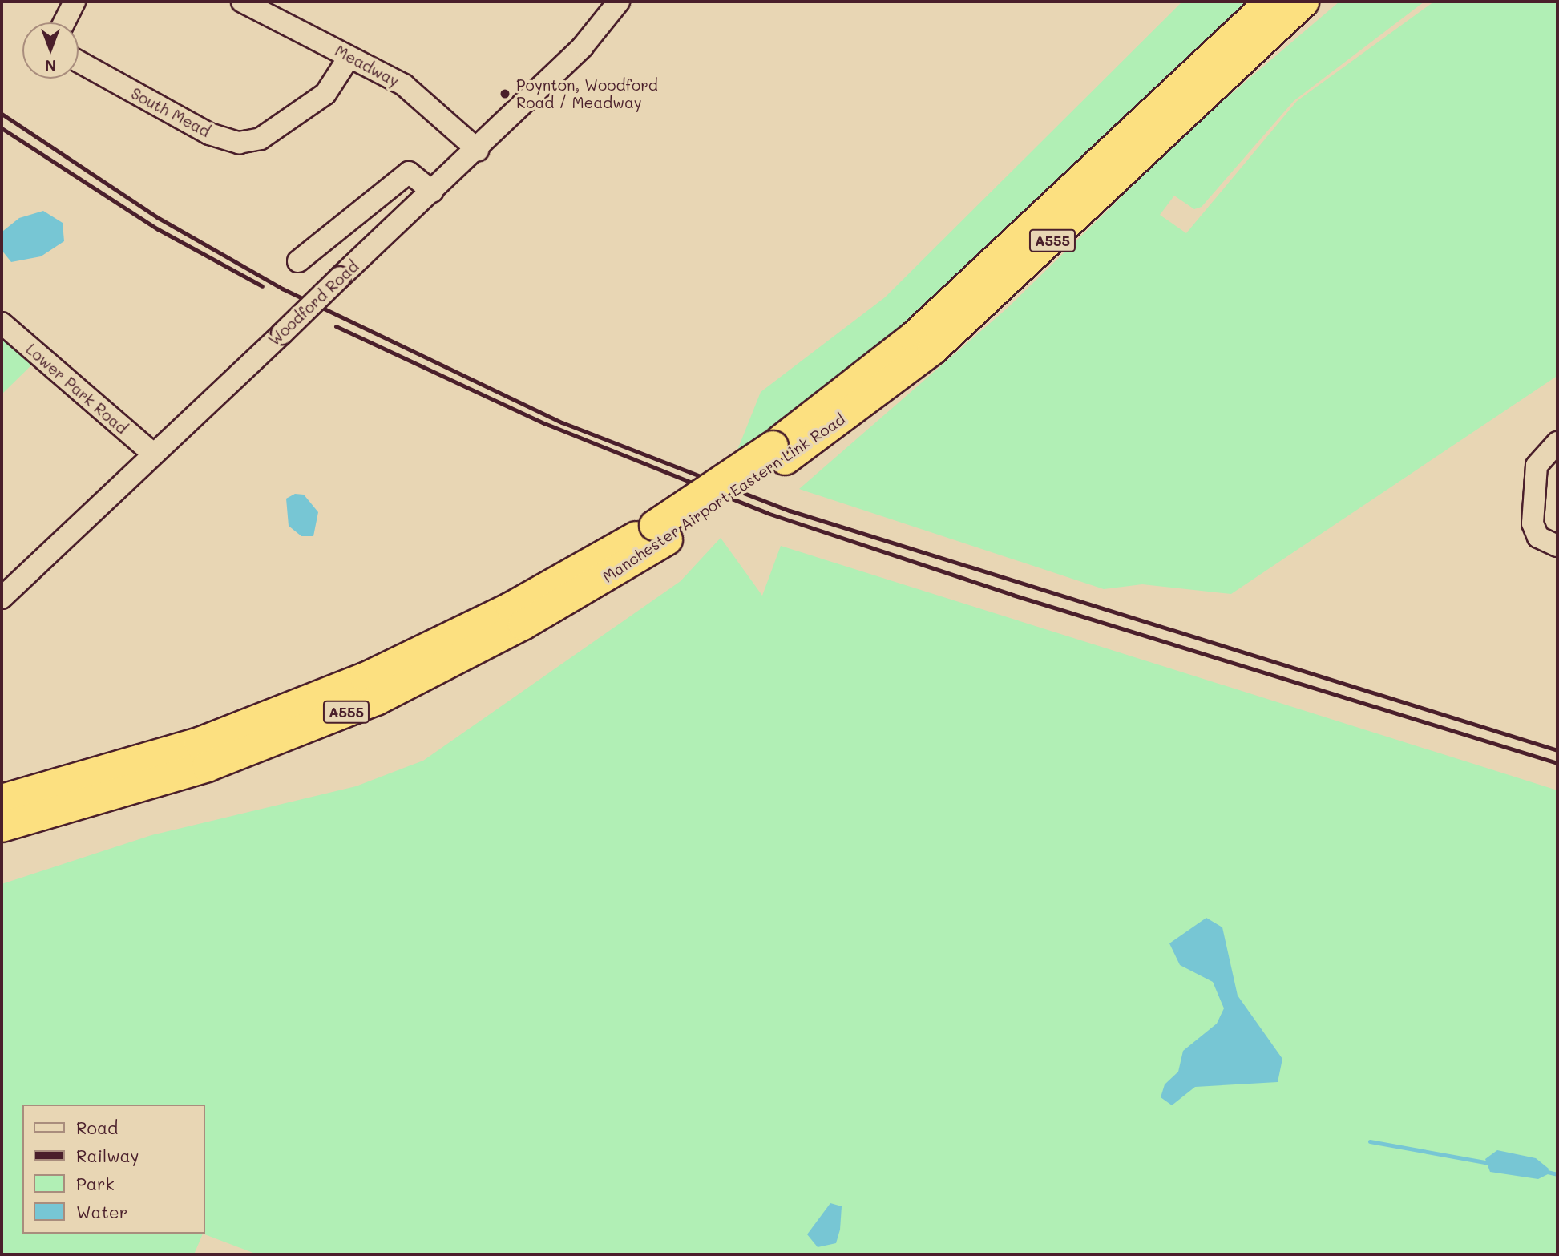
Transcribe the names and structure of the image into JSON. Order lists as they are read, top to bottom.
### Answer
{
  "streets": {
    "highway": ["A555", "Manchester Airport Eastern Link Road"],
    "street": [
      "Meadway",
      "South Mead",
      "Woodford Road",
      "Lower Park Road"
    ]
  },
  "crossings": [
    ["Meadway", "South Mead"],
    ["Meadway", "Woodford Road"],
    ["Woodford Road", "Lower Park Road"]
  ],
  "places": ["Poynton, Woodford Road / Meadway"],
  "legend": [
    "Road",
    "Railway",
    "Park",
    "Water"
  ],
  "north": "bottom"
}
